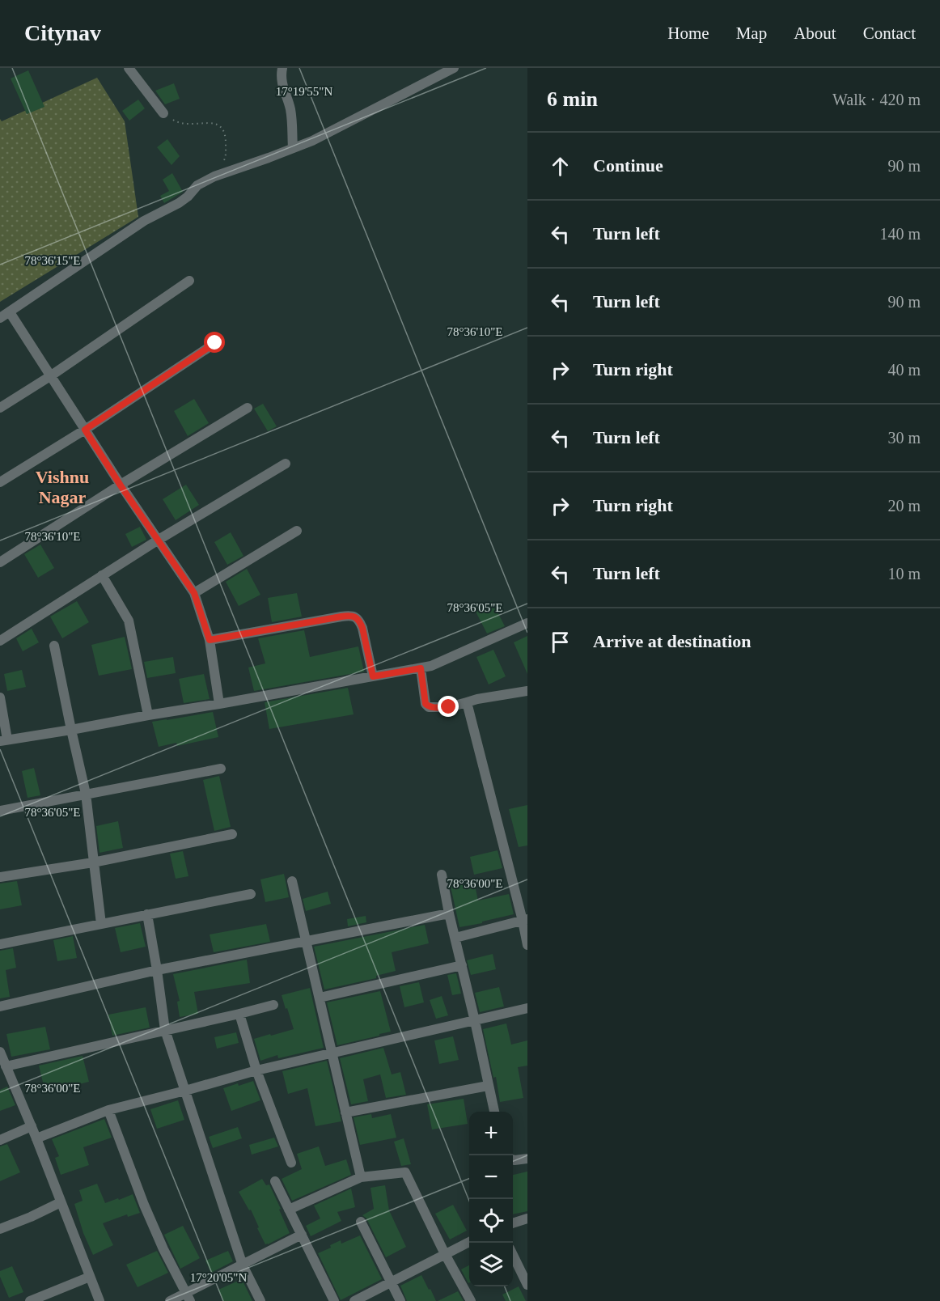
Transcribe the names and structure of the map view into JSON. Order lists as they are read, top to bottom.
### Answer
{
  "districts": ["Vishnu Nagar"],
  "page": {
    "header": "Citynav",
    "nav": [
      "Home",
      "Map",
      "About",
      "Contact"
    ],
    "heading": ["6 min", "Walk · 420 m"],
    "list": [
      ["Continue", "90 m"],
      ["Turn left", "140 m"],
      ["Turn left", "90 m"],
      ["Turn right", "40 m"],
      ["Turn left", "30 m"],
      ["Turn right", "20 m"],
      ["Turn left", "10 m"],
      "Arrive at destination"
    ],
    "map_buttons": ["+", "−"]
  },
  "coordinates": [
    "17°19'55\"N",
    "78°36'15\"E",
    "78°36'10\"E",
    "78°36'05\"E",
    "78°36'00\"E",
    "17°20'05\"N"
  ]
}
